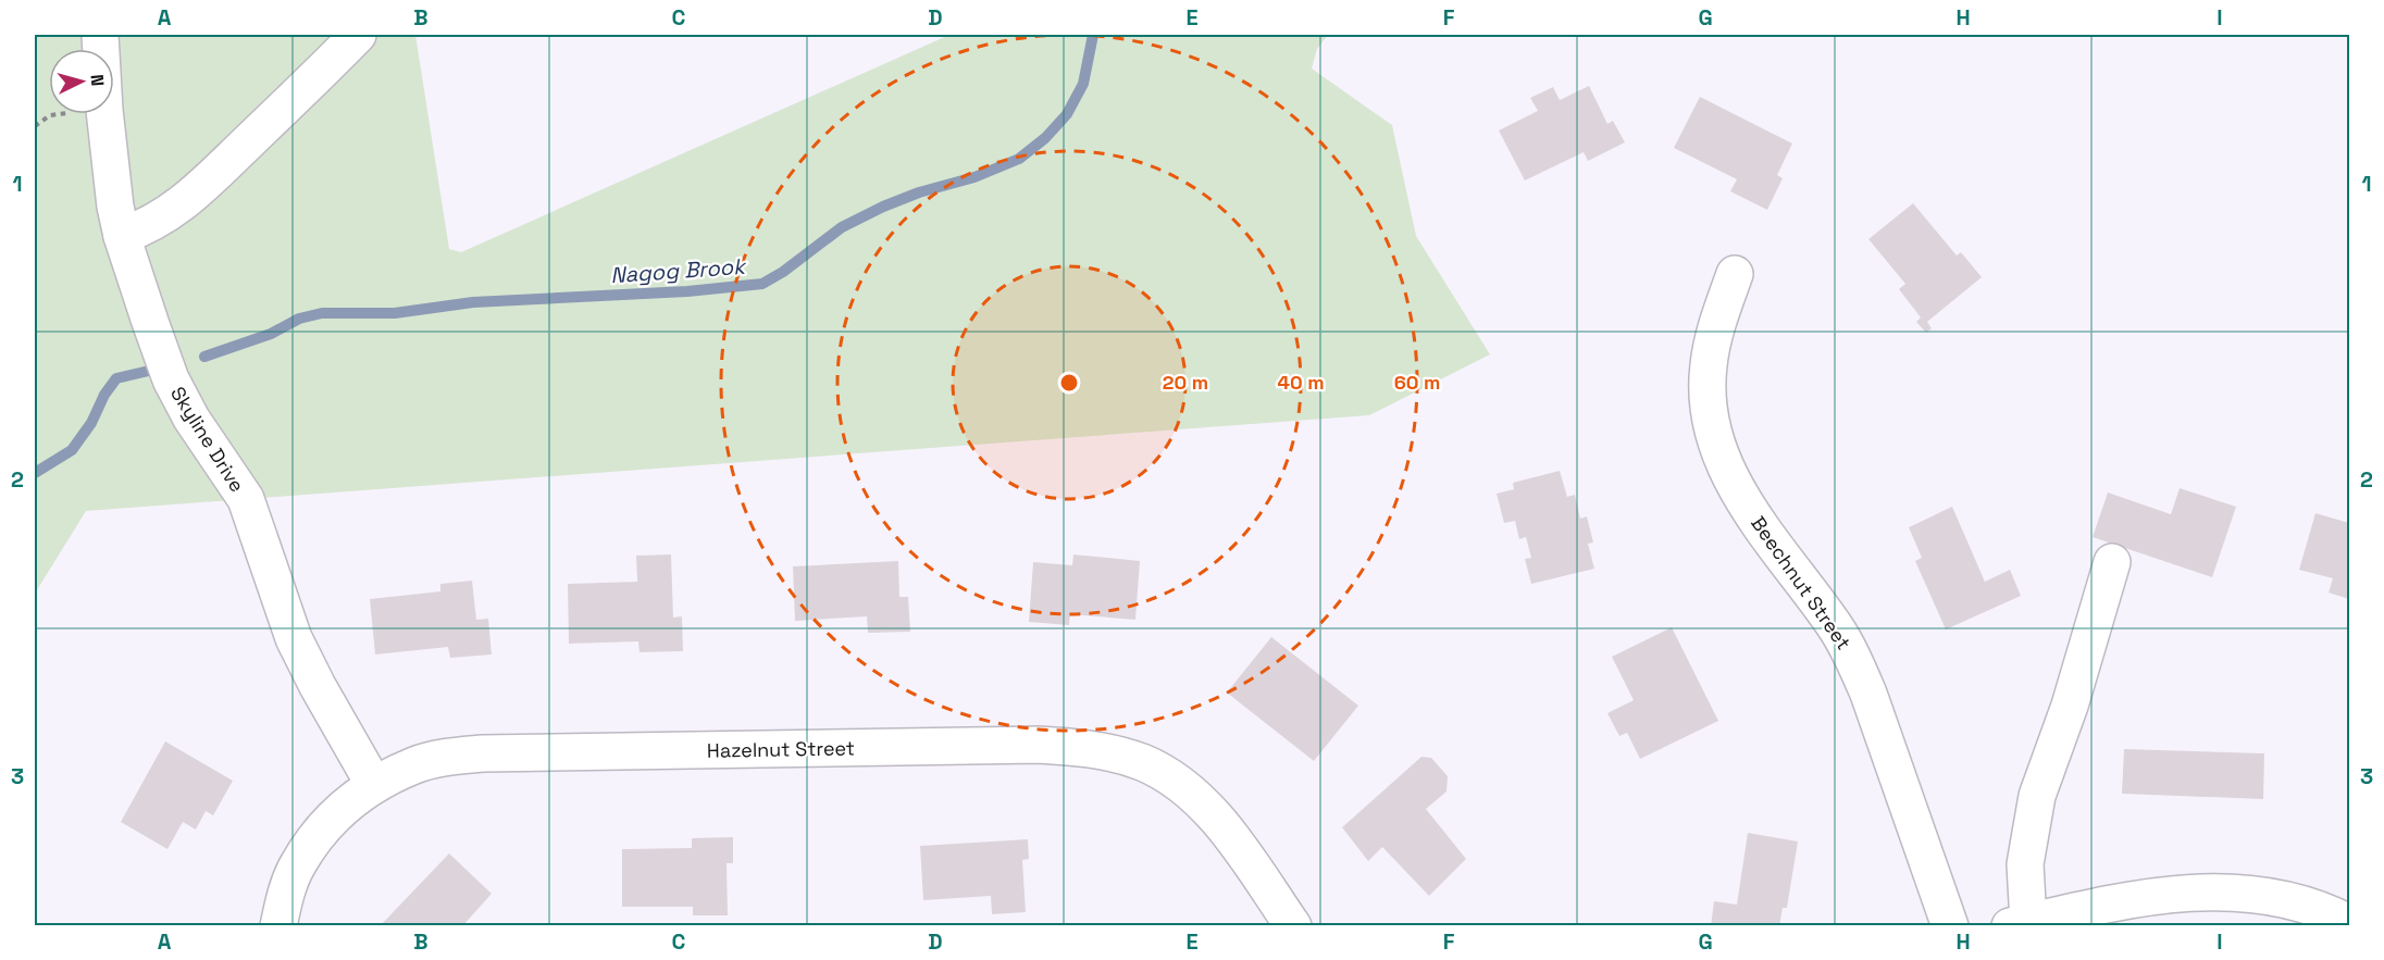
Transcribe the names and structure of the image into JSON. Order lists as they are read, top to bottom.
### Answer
{
  "streets": {
    "street": ["Skyline Drive", "Beechnut Street", "Hazelnut Street"]
  },
  "crossings": [
    ["Skyline Drive", "Hazelnut Street"]
  ],
  "water": ["Nagog Brook"],
  "north": "right",
  "grid": {
    "columns": [
      "A",
      "B",
      "C",
      "D",
      "E",
      "F",
      "G",
      "H",
      "I"
    ],
    "rows": ["1", "2", "3"]
  },
  "rings": ["20 m", "40 m", "60 m"]
}
